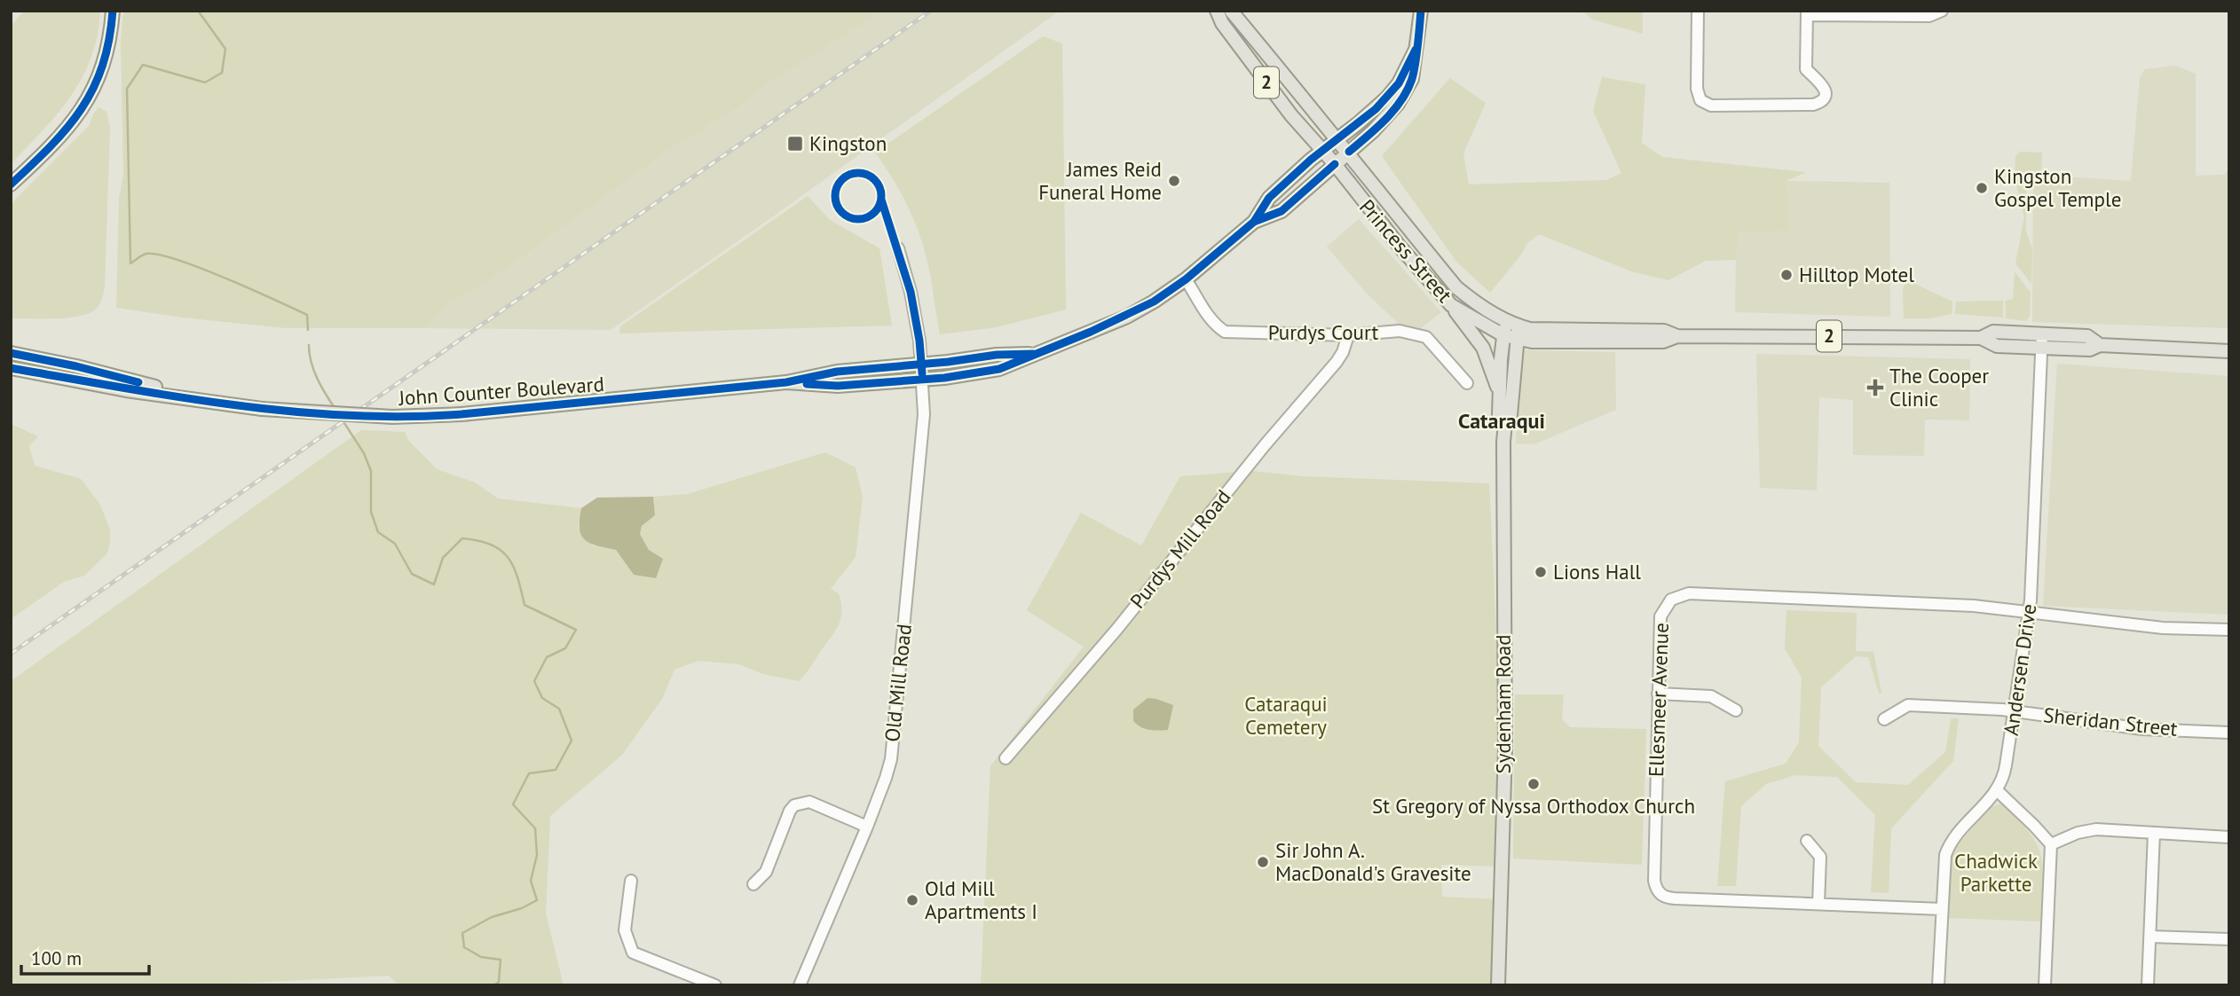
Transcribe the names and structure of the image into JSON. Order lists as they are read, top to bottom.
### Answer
{
  "streets": {
    "main road": [
      "2",
      "Princess Street",
      "John Counter Boulevard",
      "Sydenham Road"
    ],
    "street": [
      "Purdys Court",
      "Purdys Mill Road",
      "Andersen Drive",
      "Old Mill Road",
      "Ellesmeer Avenue",
      "Sheridan Street"
    ]
  },
  "crossings": [
    ["Princess Street", "John Counter Boulevard"],
    ["Princess Street", "Andersen Drive"],
    ["Princess Street", "Sydenham Road"],
    ["Purdys Court", "John Counter Boulevard"],
    ["Purdys Court", "Purdys Mill Road"],
    ["John Counter Boulevard", "Old Mill Road"],
    ["Andersen Drive", "Ellesmeer Avenue"],
    ["Andersen Drive", "Sheridan Street"]
  ],
  "districts": ["Cataraqui"],
  "parks": ["Cataraqui Cemetery", "Chadwick Parkette"],
  "places": {
    "transit": ["Kingston"],
    "other": [
      "James Reid Funeral Home",
      "Kingston Gospel Temple",
      "Hilltop Motel",
      "Lions Hall",
      "St Gregory of Nyssa Orthodox Church",
      "Sir John A. MacDonald's Gravesite",
      "Old Mill Apartments I"
    ],
    "health": ["The Cooper Clinic"]
  },
  "scale_bar": "100 m"
}
